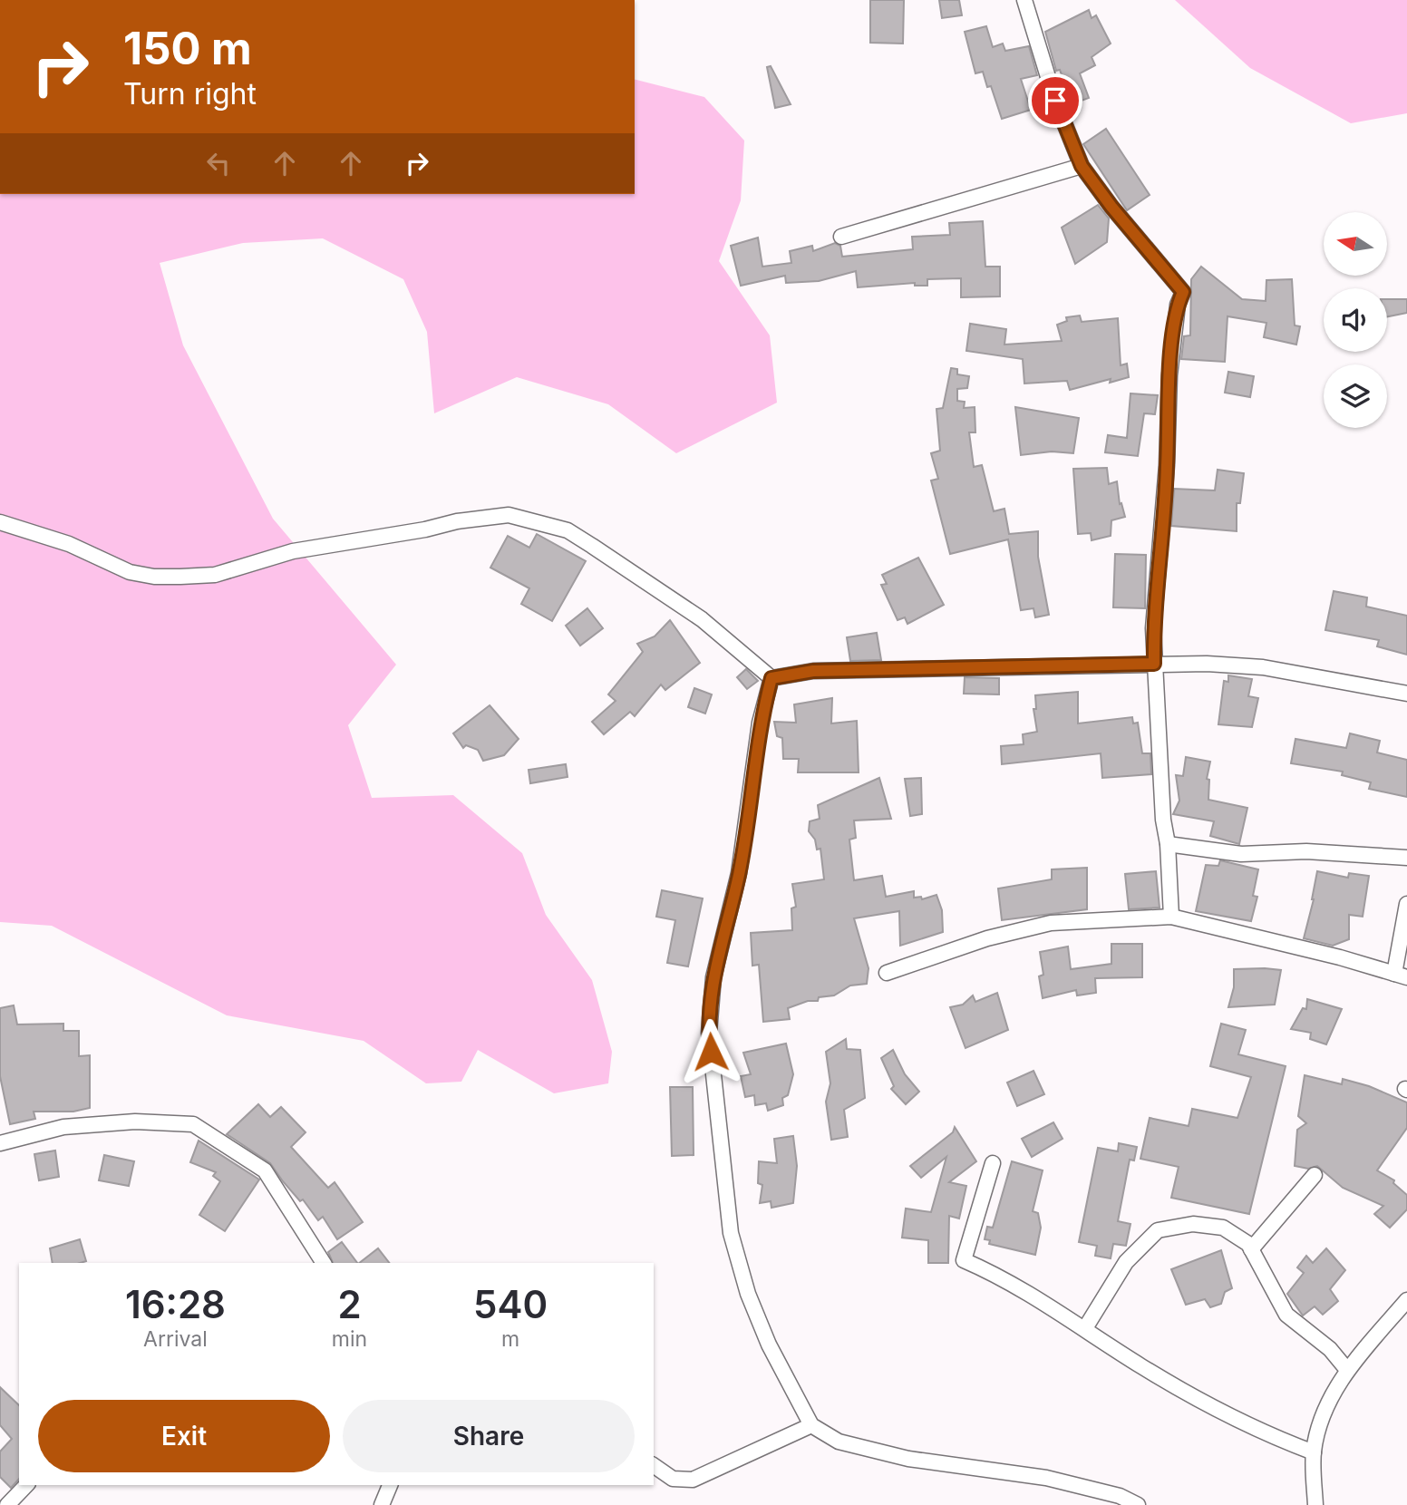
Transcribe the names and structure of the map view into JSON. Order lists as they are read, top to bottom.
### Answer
{
  "north": "left",
  "page": {
    "turn": ["150 m", "Turn right"],
    "eta": [
      "16:28",
      "Arrival",
      "2",
      "min",
      "540",
      "m"
    ],
    "buttons": ["Exit", "Share"]
  }
}
